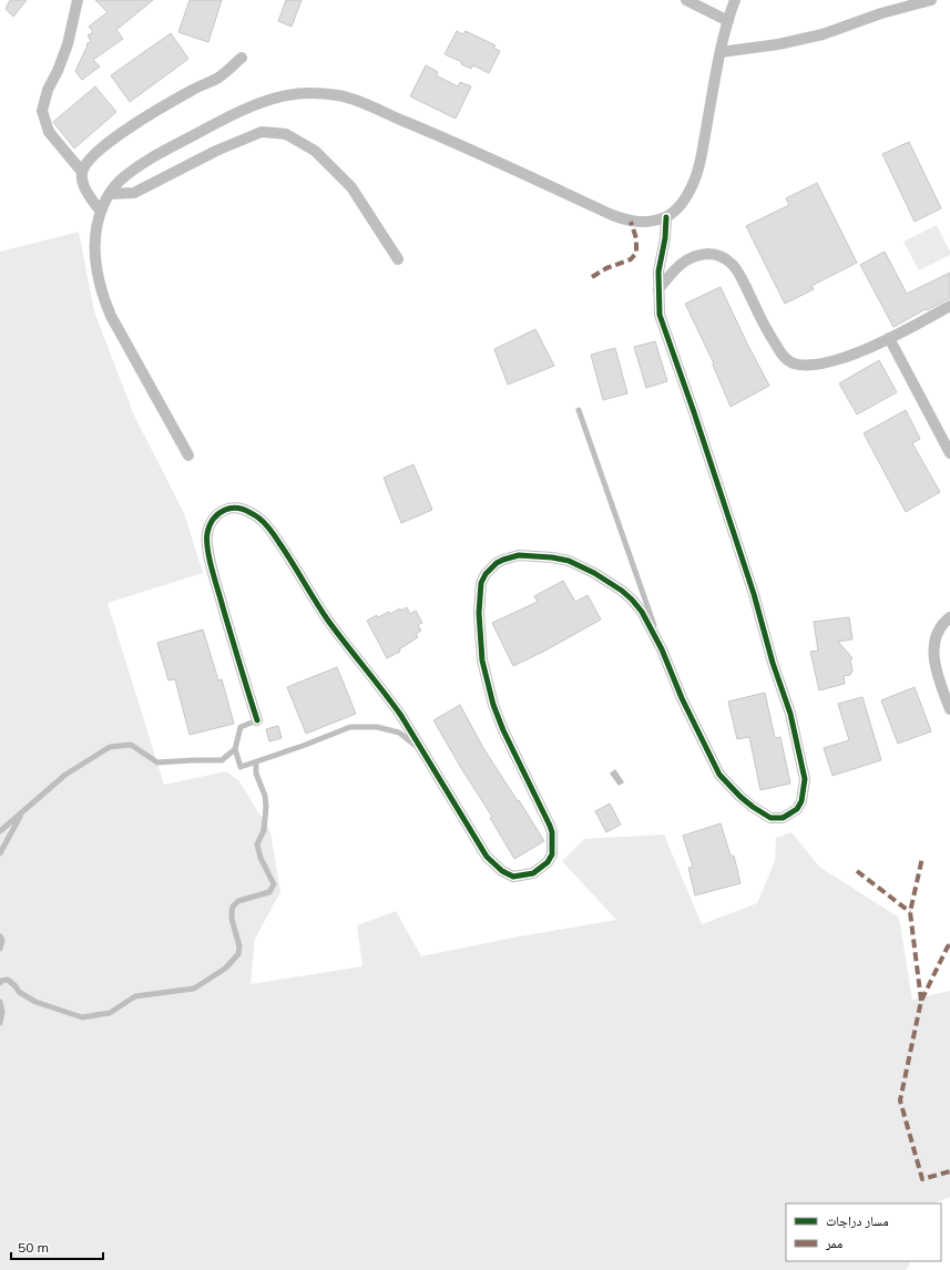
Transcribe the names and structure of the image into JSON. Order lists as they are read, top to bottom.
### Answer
{
  "legend": ["مسار دراجات", "ممر"],
  "scale_bar": "50 m"
}
